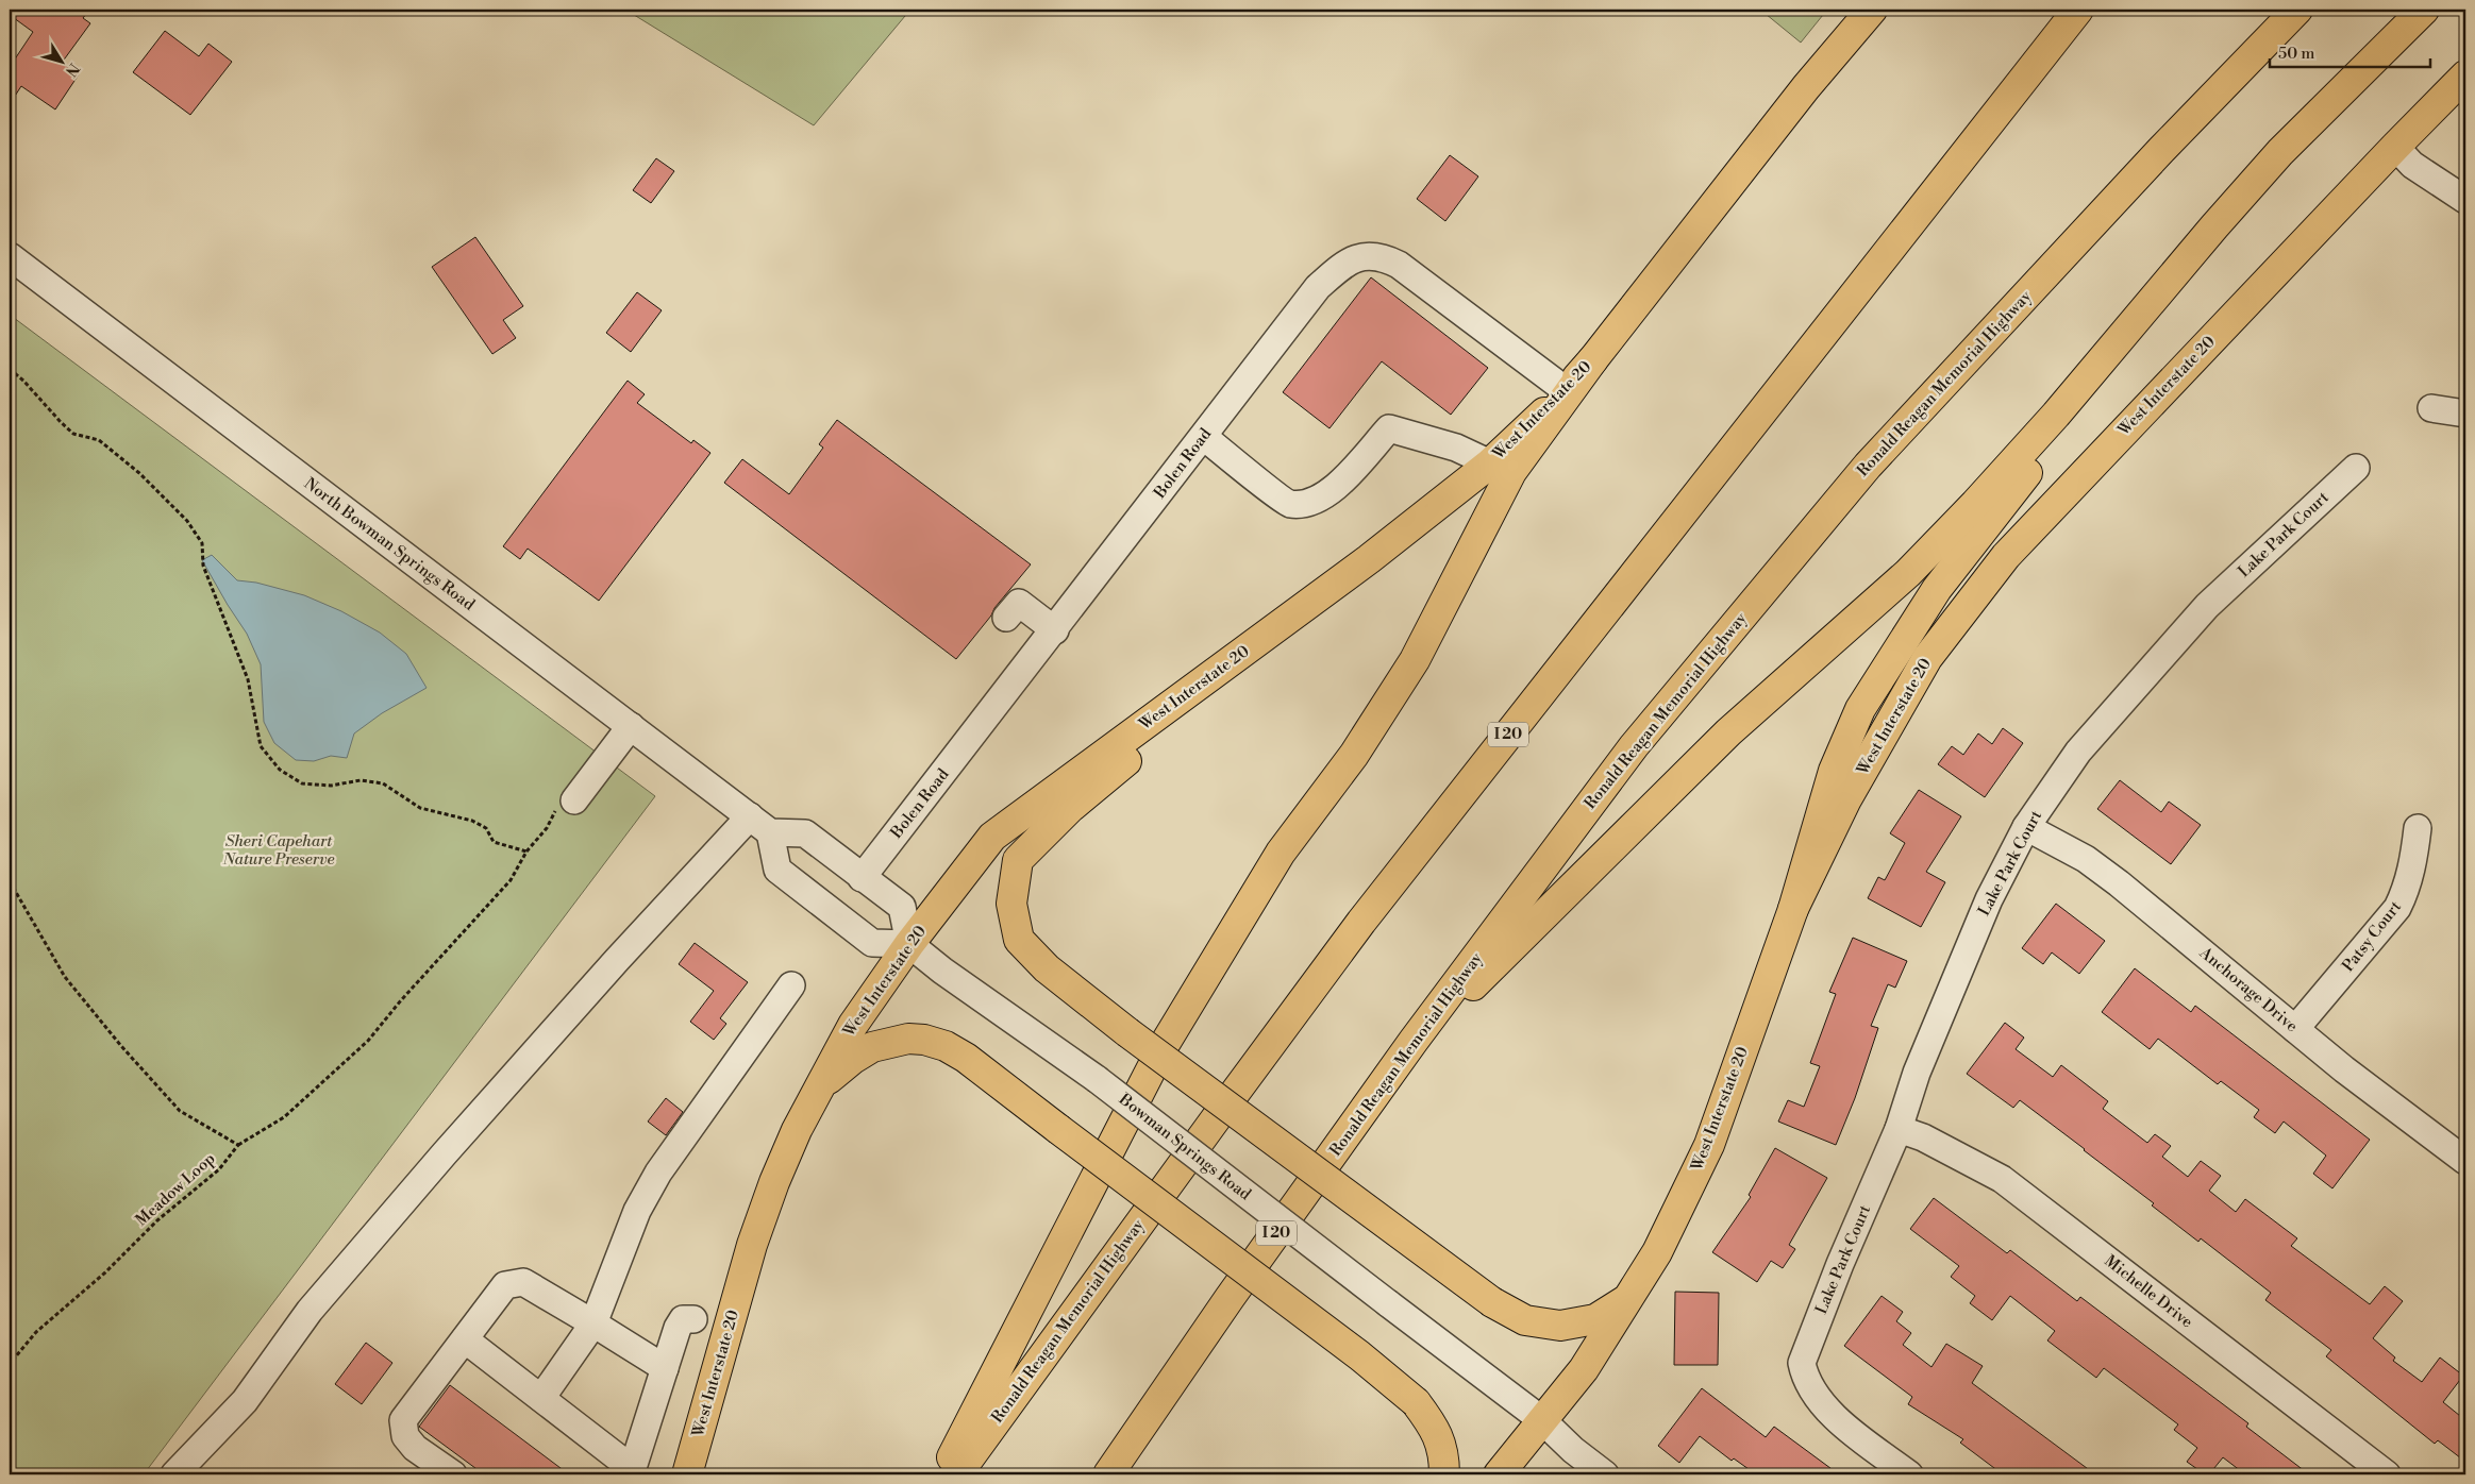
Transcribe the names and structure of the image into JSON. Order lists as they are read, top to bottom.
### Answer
{
  "streets": {
    "main road": ["Ronald Reagan Memorial Highway", "West Interstate 20", "I 20"],
    "street": [
      "Bolen Road",
      "Lake Park Court",
      "North Bowman Springs Road",
      "Patsy Court",
      "Anchorage Drive",
      "Bowman Springs Road",
      "Michelle Drive"
    ],
    "path": ["Meadow Loop"]
  },
  "crossings": [
    ["West Interstate 20", "Bolen Road"],
    ["West Interstate 20", "Bowman Springs Road"],
    ["Lake Park Court", "Anchorage Drive"],
    ["Lake Park Court", "Michelle Drive"],
    ["Patsy Court", "Anchorage Drive"]
  ],
  "parks": ["Sheri Capehart Nature Preserve"],
  "scale_bar": "50 m",
  "north": "bottom right"
}
